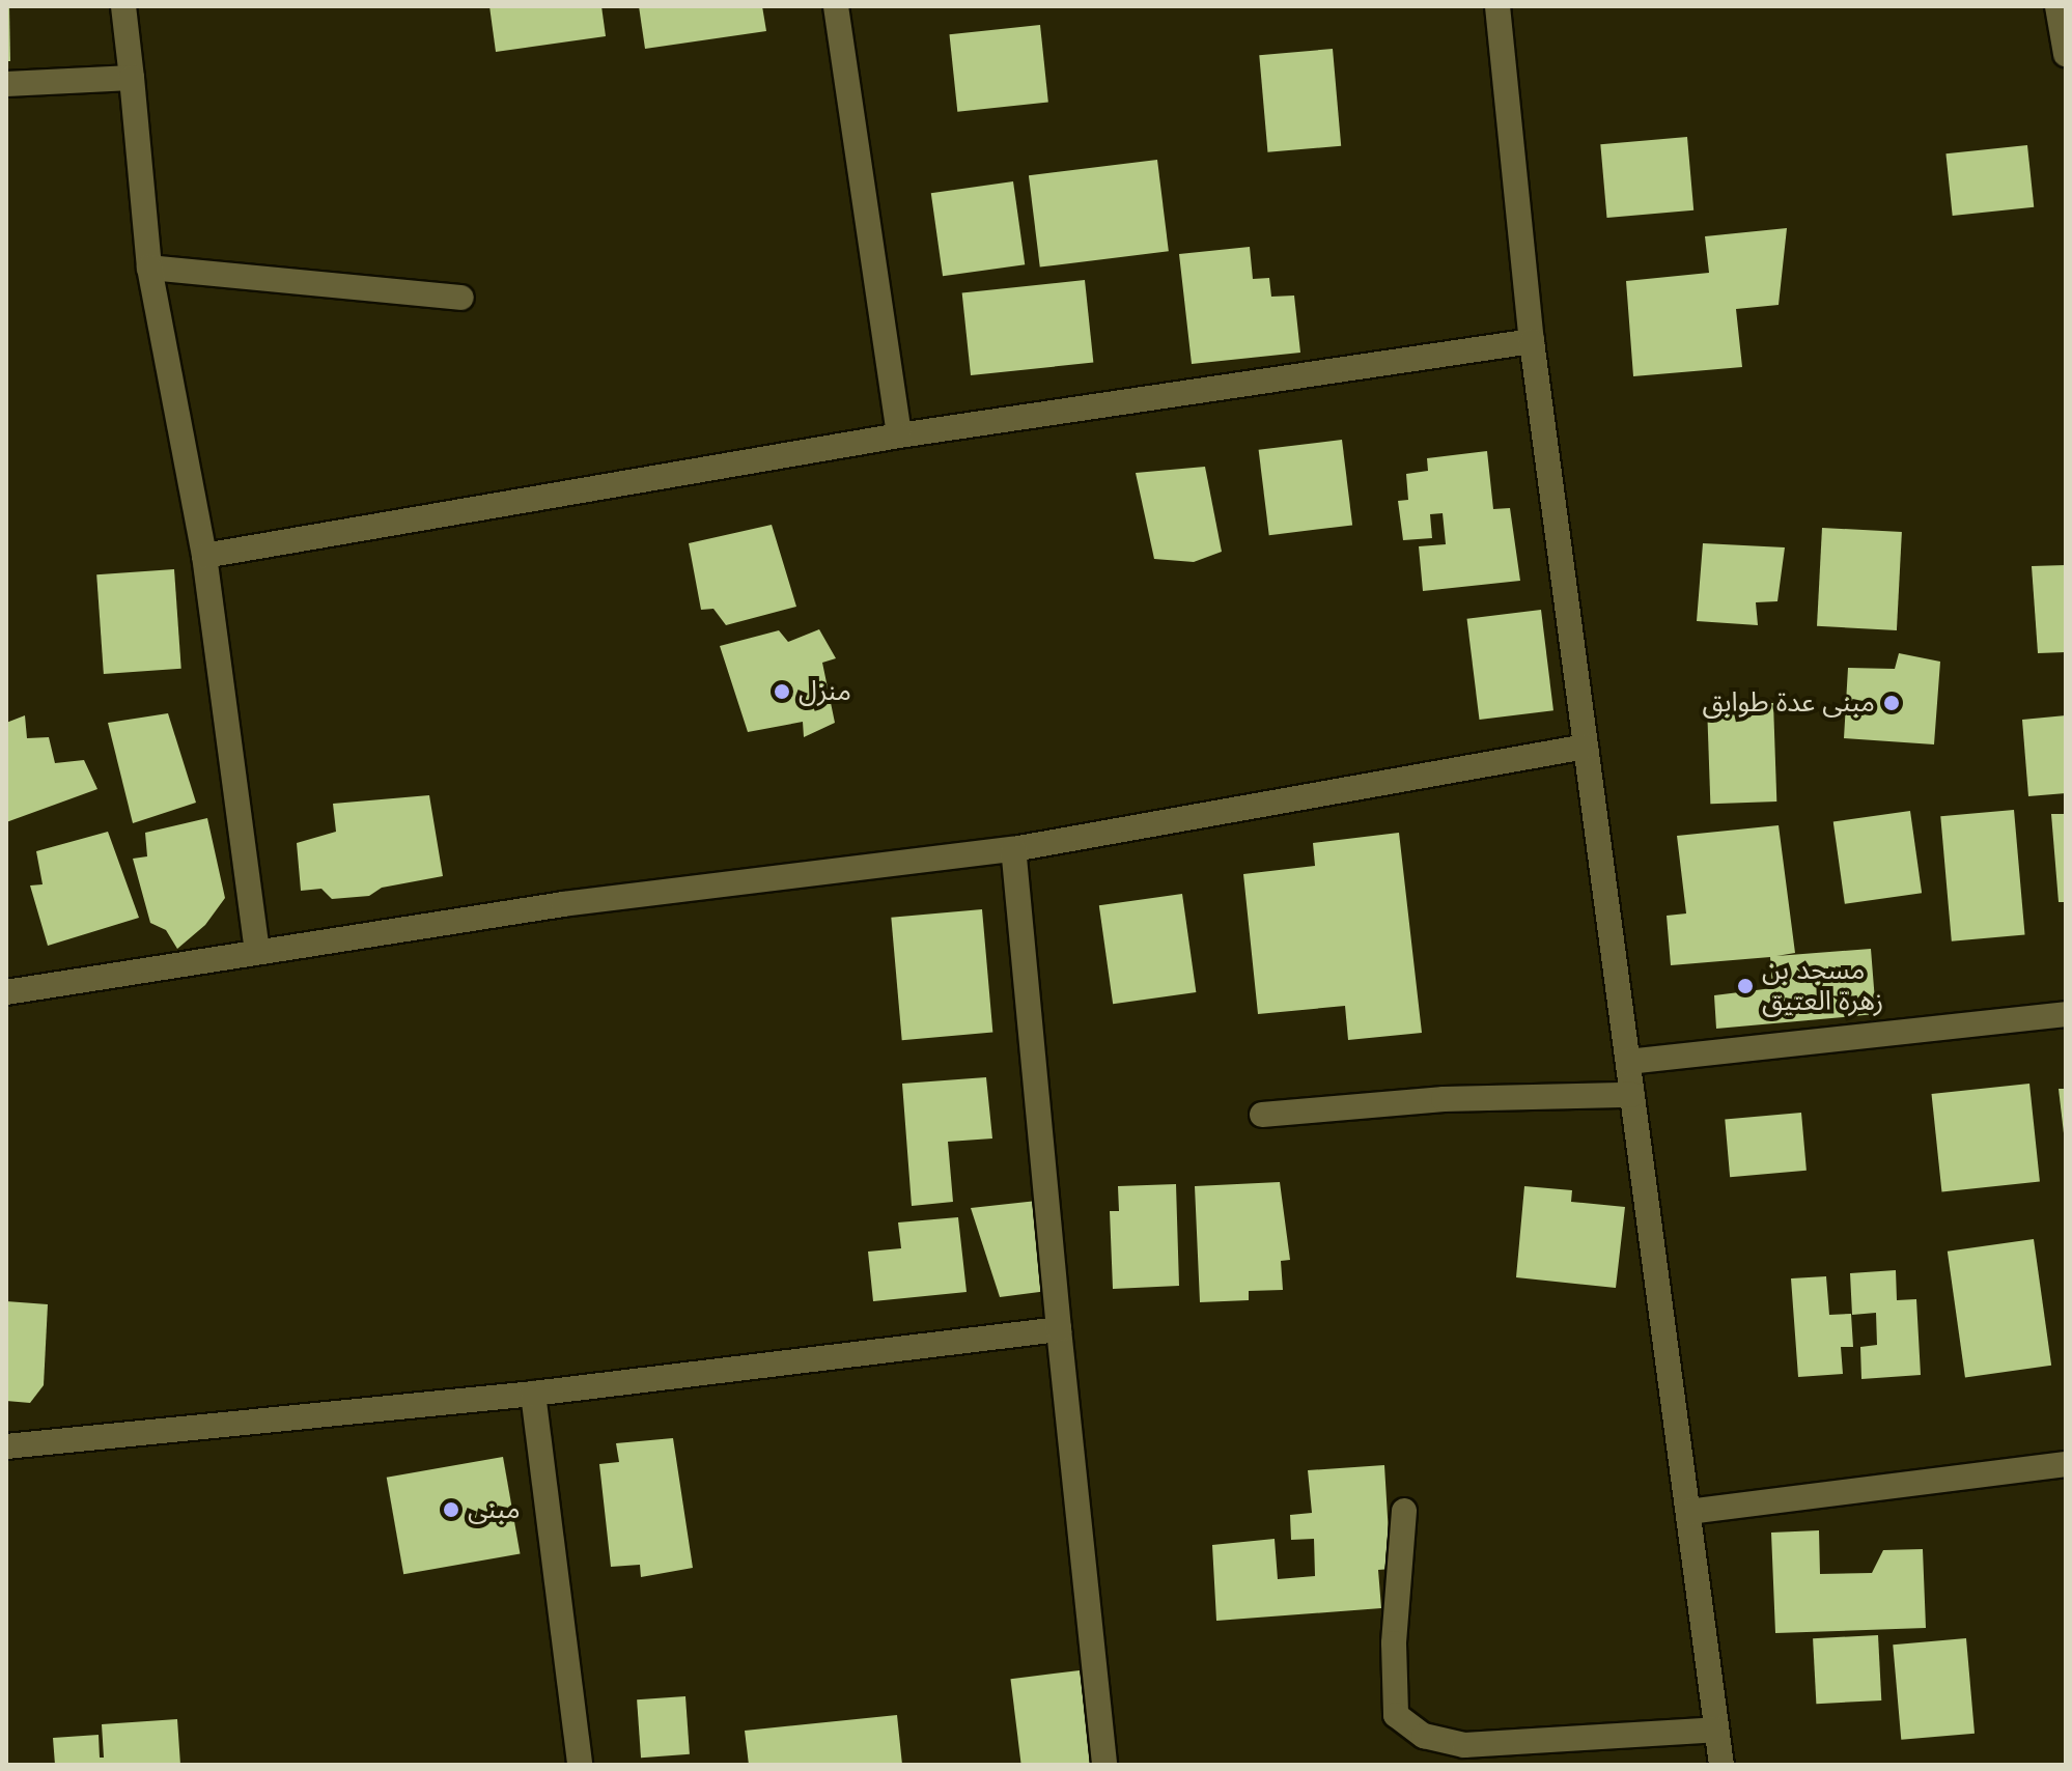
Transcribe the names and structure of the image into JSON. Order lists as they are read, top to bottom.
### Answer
{
  "places": [
    "منزل",
    "مبنى عدة طوابق",
    "مسجد بن زهرة العتيق",
    "مبنى"
  ]
}
